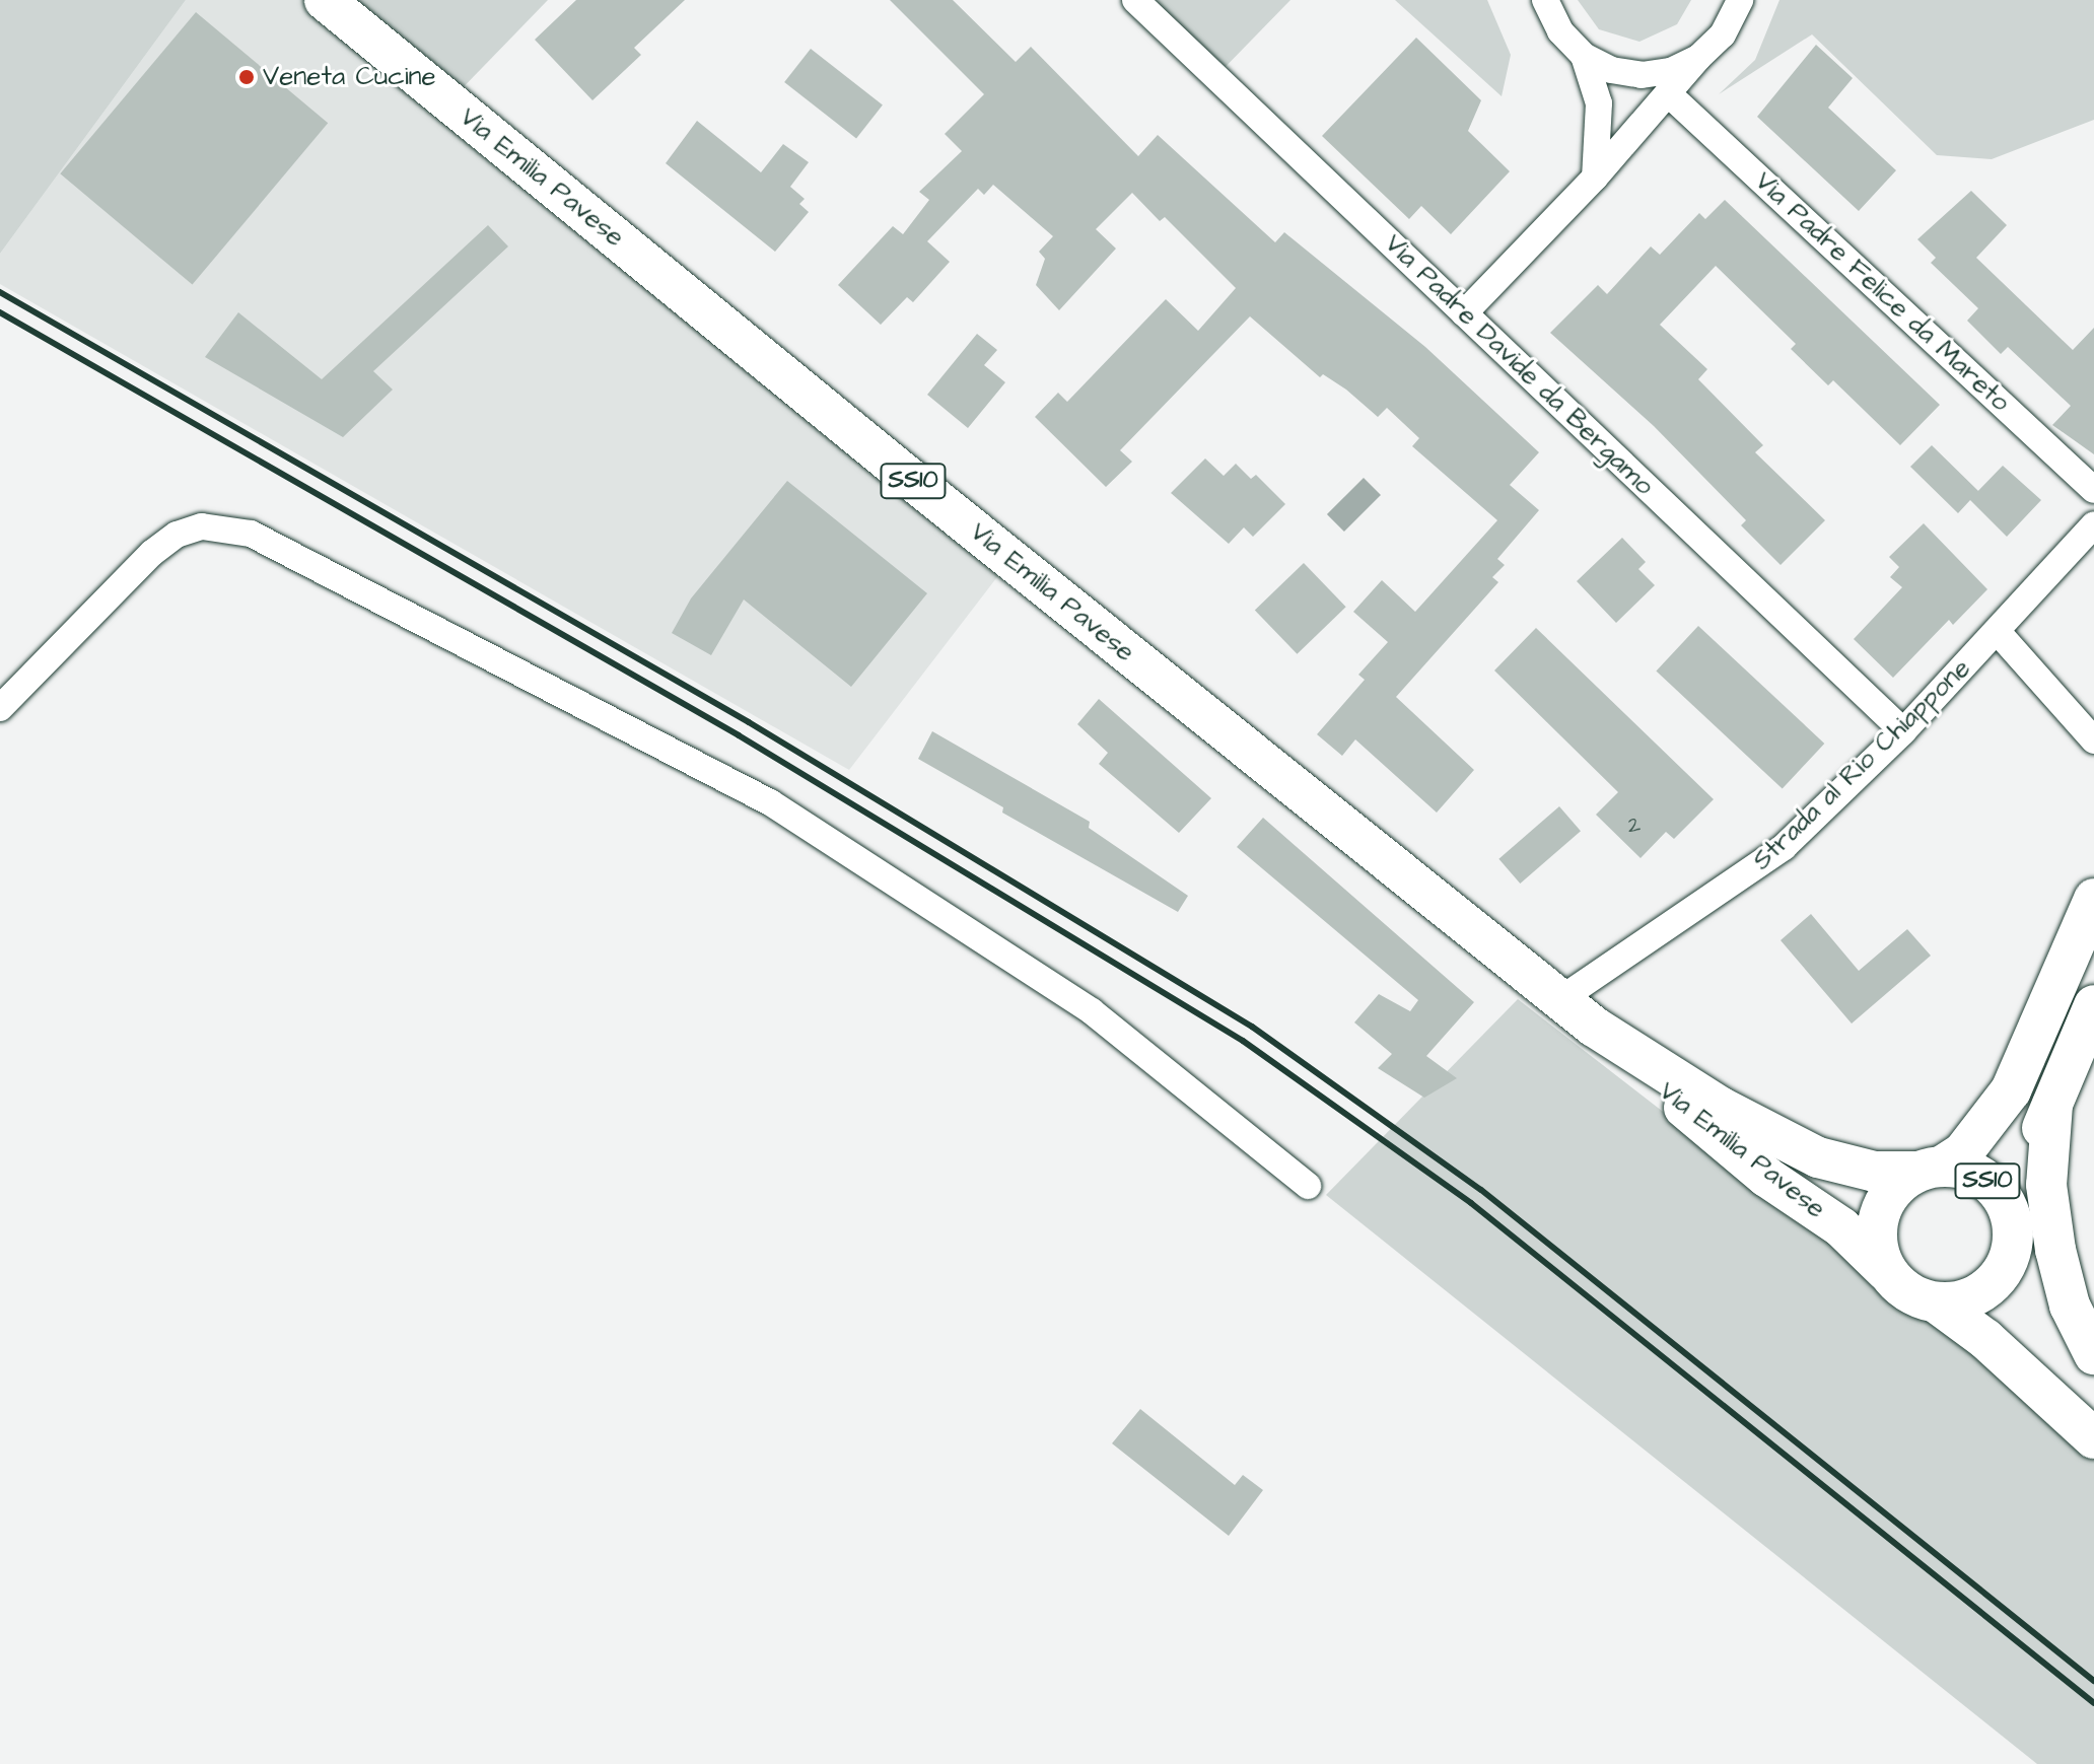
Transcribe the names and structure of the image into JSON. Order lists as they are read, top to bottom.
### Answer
{
  "streets": {
    "main road": ["Via Emilia Pavese", "SS10"],
    "street": ["Via Padre Felice da Mareto", "Via Padre Davide da Bergamo", "Strada al Rio Chiappone"]
  },
  "crossings": [
    ["Via Emilia Pavese", "SS10"],
    ["Via Emilia Pavese", "Strada al Rio Chiappone"],
    ["Via Padre Davide da Bergamo", "Strada al Rio Chiappone"]
  ],
  "places": ["Veneta Cucine"],
  "house_numbers": ["2"]
}
